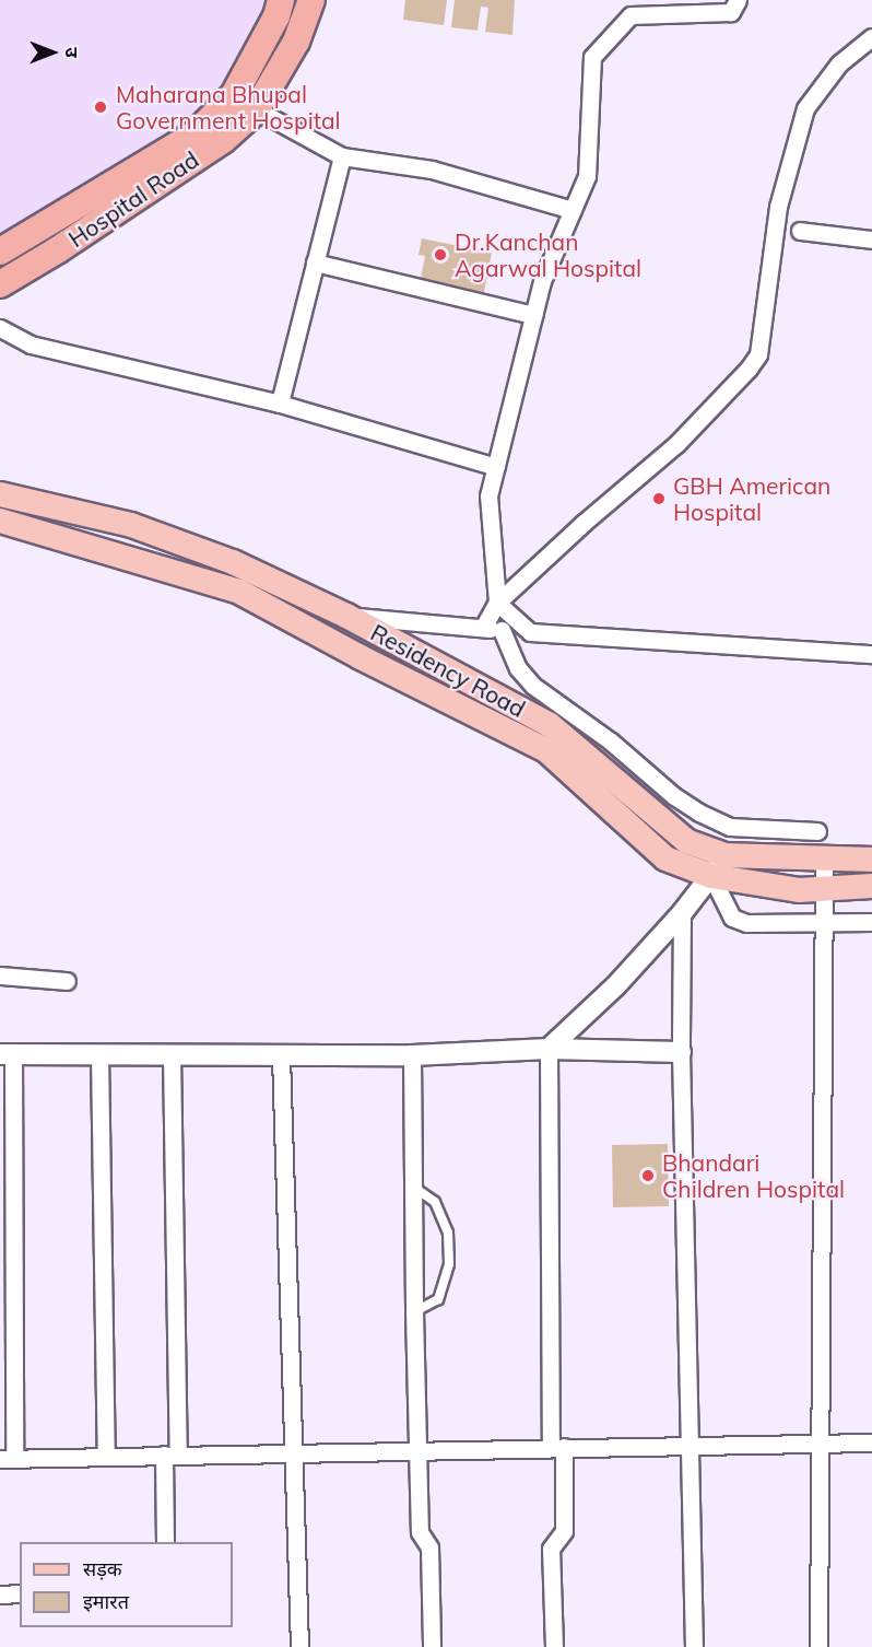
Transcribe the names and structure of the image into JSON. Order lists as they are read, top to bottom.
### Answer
{
  "streets": {
    "highway": ["Hospital Road"],
    "main road": ["Residency Road"]
  },
  "places": [
    "Maharana Bhupal Government Hospital",
    "Dr.Kanchan Agarwal Hospital",
    "GBH American Hospital",
    "Bhandari Children Hospital"
  ],
  "legend": ["सड़क", "इमारत"],
  "north": "right"
}
